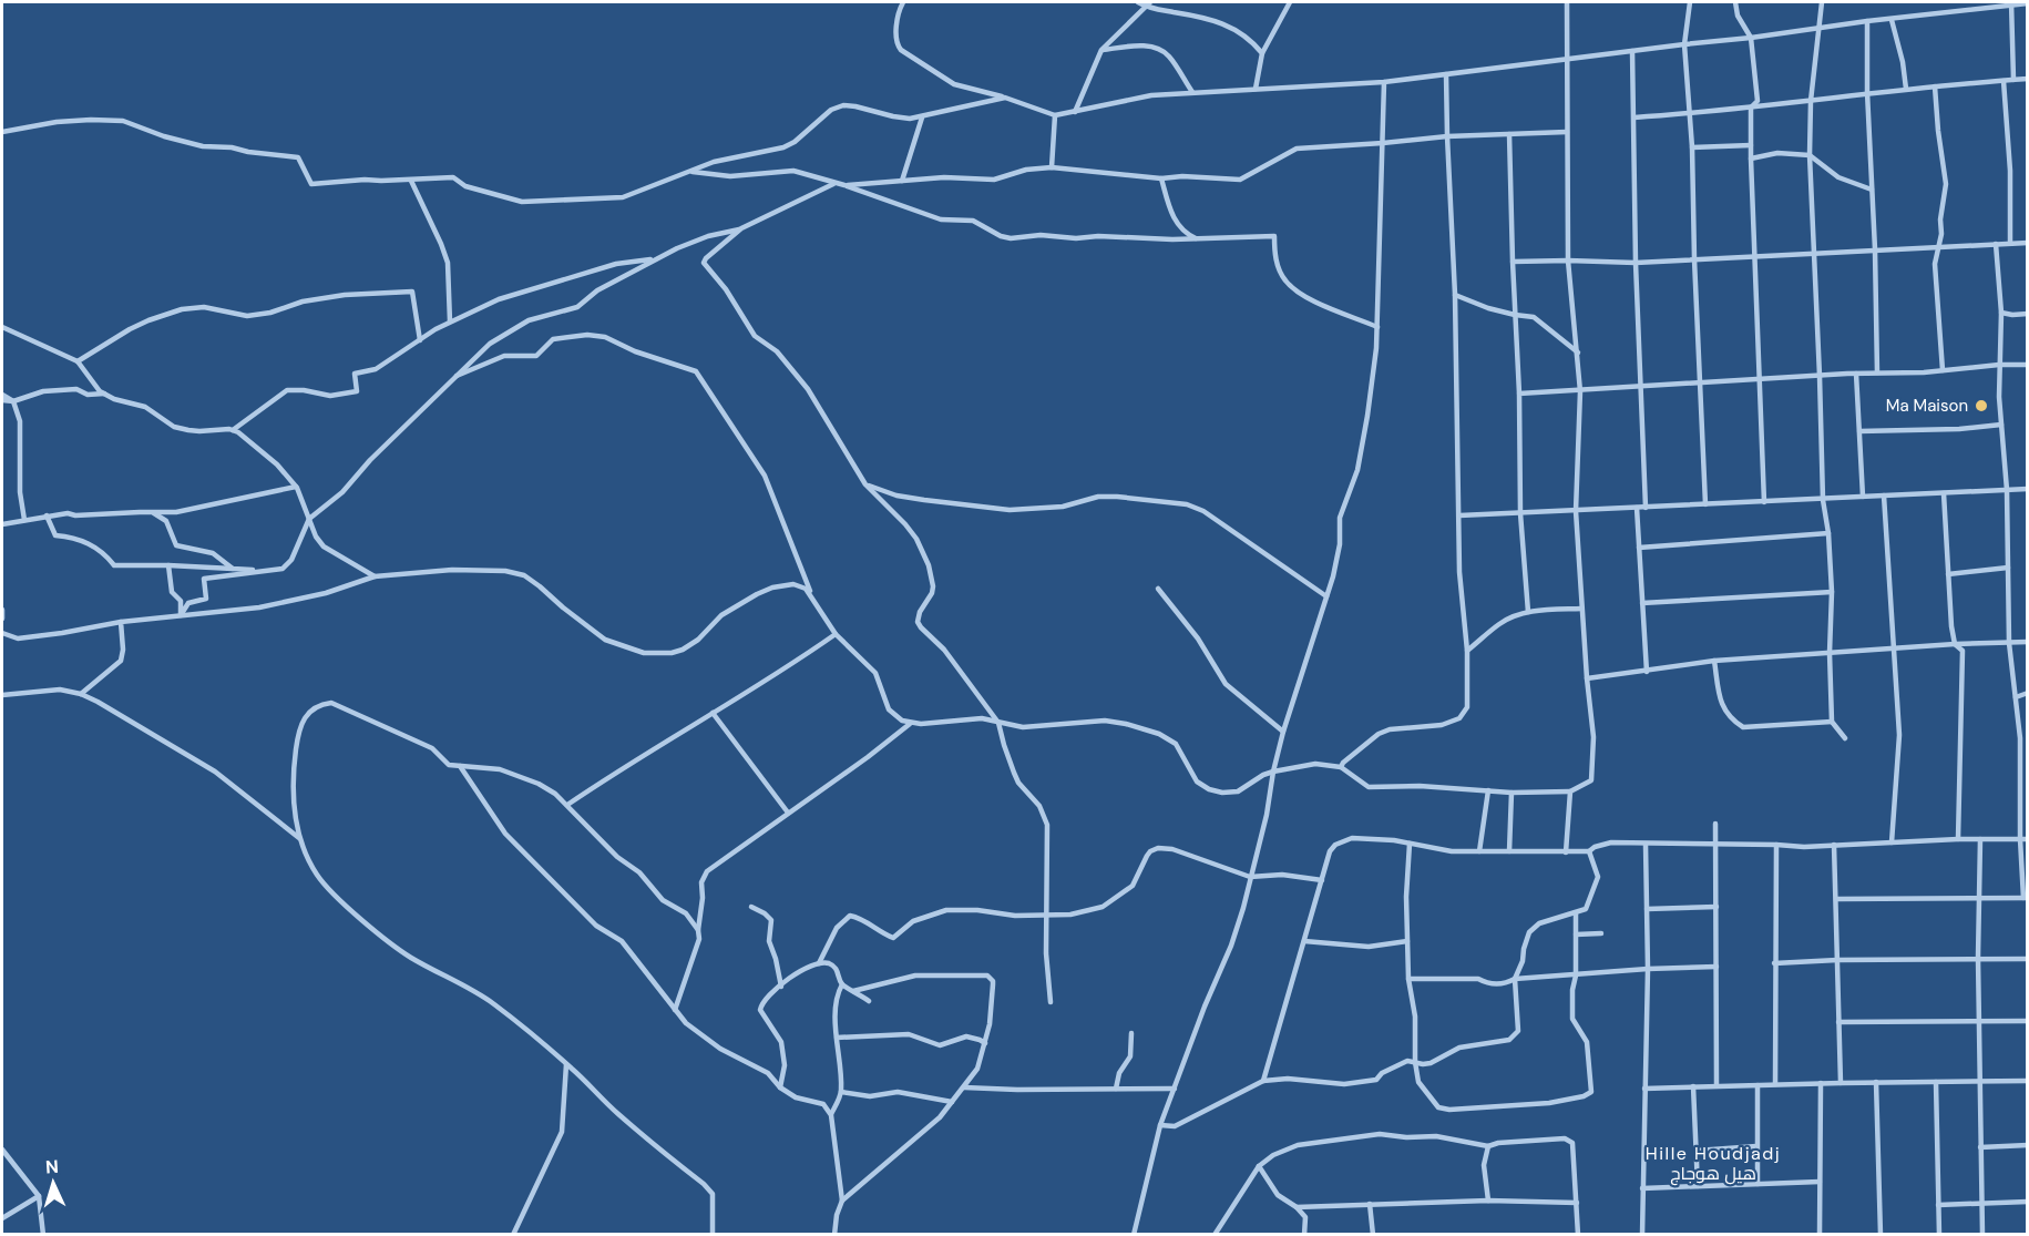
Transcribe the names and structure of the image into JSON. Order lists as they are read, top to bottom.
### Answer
{
  "districts": ["Hille Houdjadj هيل هوجاج"],
  "places": ["Ma Maison"],
  "north": "top"
}
